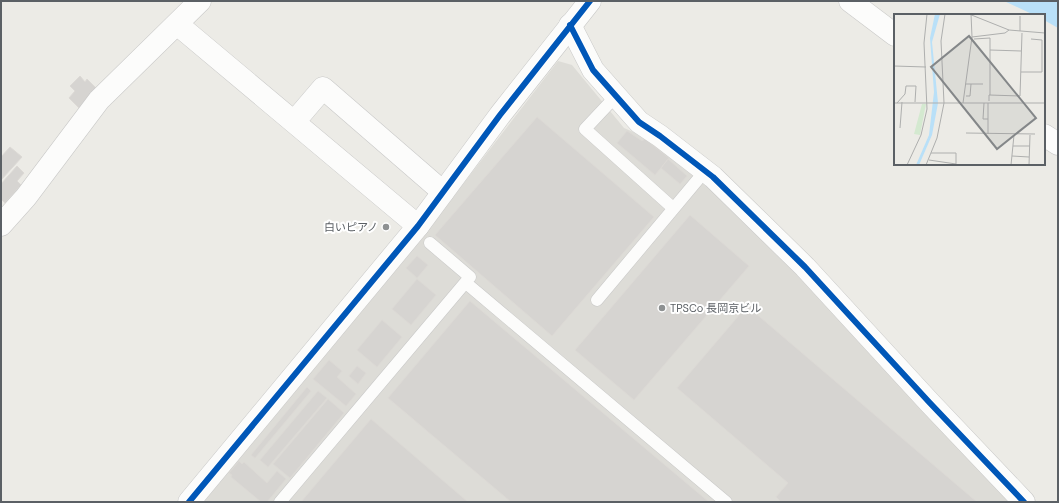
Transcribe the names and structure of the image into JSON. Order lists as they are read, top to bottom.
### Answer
{
  "places": ["白いピアノ", "TPSCo 長岡京ビル"]
}
